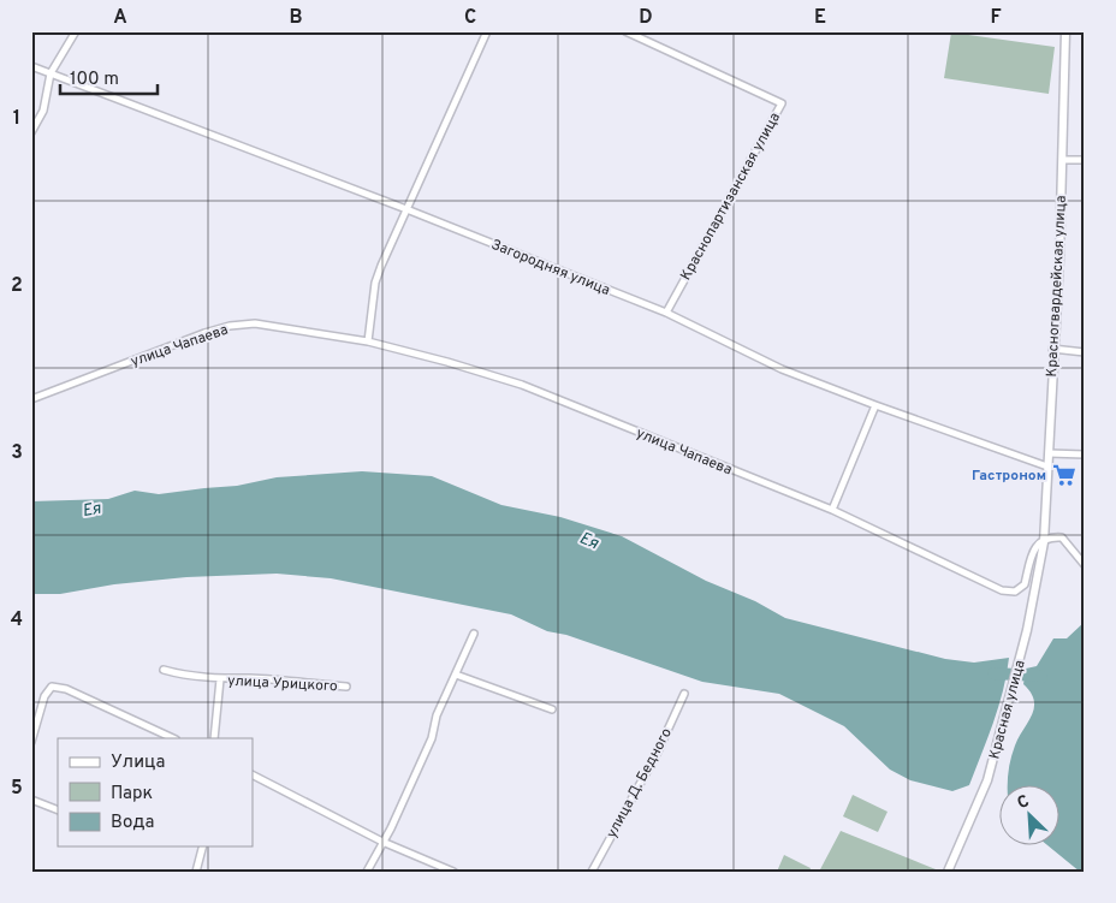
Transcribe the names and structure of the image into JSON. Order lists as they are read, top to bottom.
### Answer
{
  "streets": {
    "street": [
      "Краснопартизанская улица",
      "Загородняя улица",
      "Красногвардейская улица",
      "улица Чапаева",
      "улица Урицкого",
      "Красная улица",
      "улица Д. Бедного"
    ]
  },
  "crossings": [
    ["Краснопартизанская улица", "Загородняя улица"],
    ["Загородняя улица", "Красногвардейская улица"],
    ["Красногвардейская улица", "улица Чапаева"],
    ["Красногвардейская улица", "Красная улица"],
    ["улица Чапаева", "Красная улица"]
  ],
  "water": ["Ея"],
  "places": {
    "supermarket": ["Гастроном"]
  },
  "legend": ["Улица", "Парк", "Вода"],
  "scale_bar": "100 m",
  "north": "top left",
  "grid": {
    "columns": [
      "A",
      "B",
      "C",
      "D",
      "E",
      "F"
    ],
    "rows": [
      "1",
      "2",
      "3",
      "4",
      "5"
    ]
  }
}
